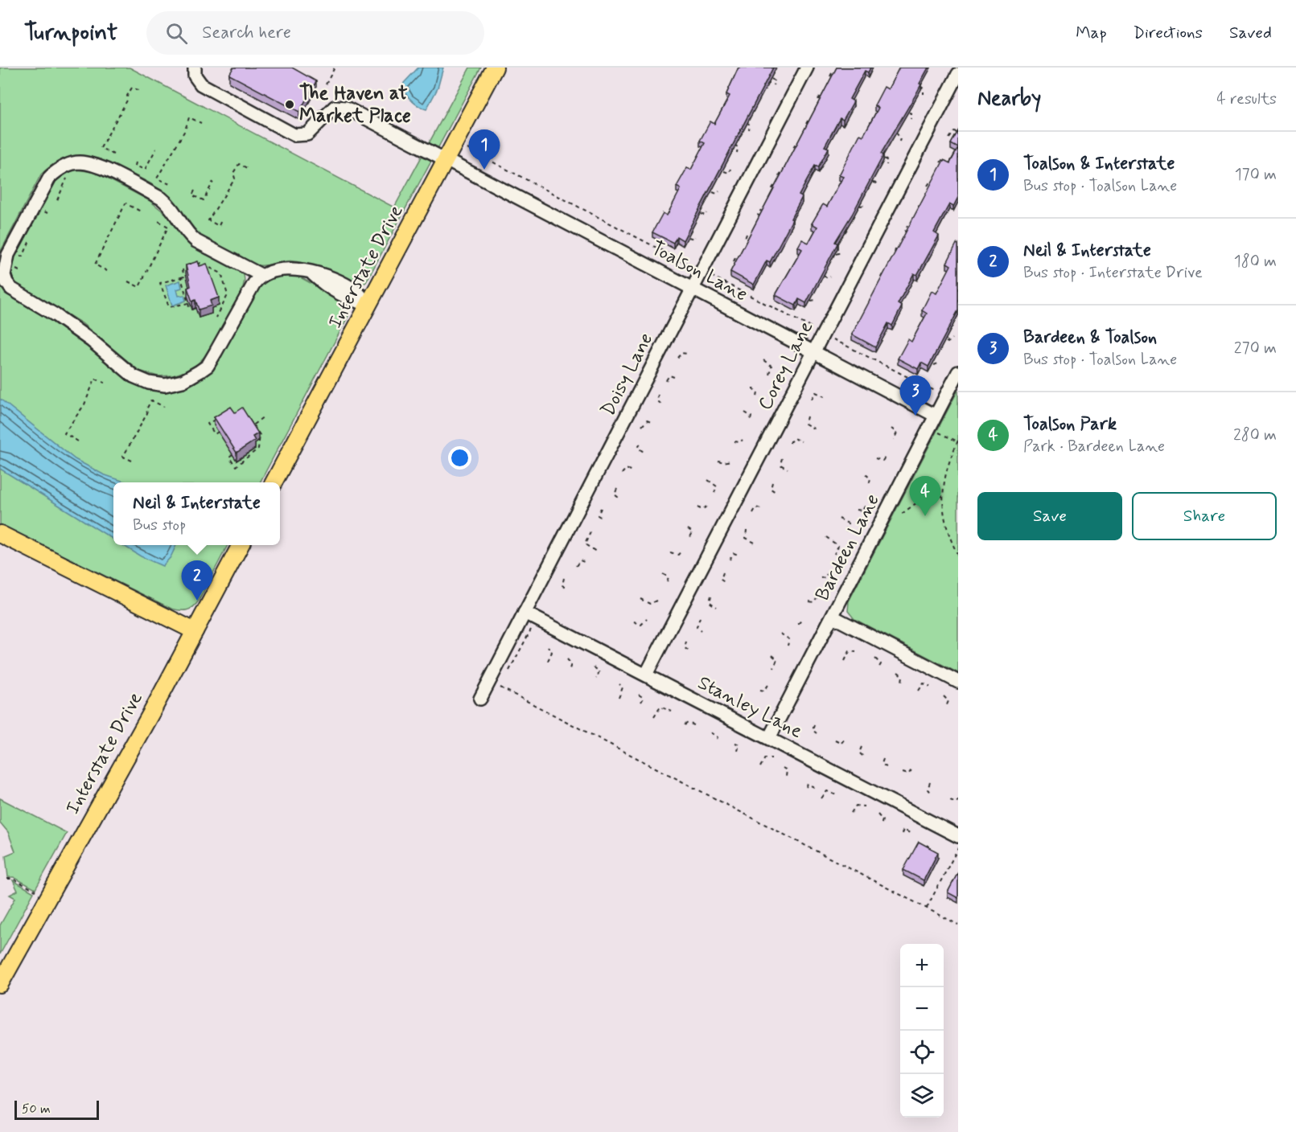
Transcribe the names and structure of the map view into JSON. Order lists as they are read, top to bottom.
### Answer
{
  "streets": {
    "main road": ["Interstate Drive"],
    "street": [
      "Toalson Lane",
      "Corey Lane",
      "Doisy Lane",
      "Bardeen Lane",
      "Stanley Lane"
    ]
  },
  "crossings": [
    ["Interstate Drive", "Toalson Lane"],
    ["Toalson Lane", "Corey Lane"],
    ["Toalson Lane", "Doisy Lane"],
    ["Toalson Lane", "Bardeen Lane"],
    ["Corey Lane", "Stanley Lane"],
    ["Doisy Lane", "Stanley Lane"],
    ["Bardeen Lane", "Stanley Lane"]
  ],
  "places": ["The Haven at Market Place"],
  "scale_bar": "50 m",
  "page": {
    "header": "Turnpoint",
    "search": "Search here",
    "nav": ["Map", "Directions", "Saved"],
    "heading": ["Nearby", "4 results"],
    "pins": [
      "1",
      "3",
      "4",
      "2"
    ],
    "list": [
      {
        "mark": "1",
        "name": "Toalson & Interstate",
        "note": "Bus stop · Toalson Lane",
        "value": "170 m"
      },
      {
        "mark": "2",
        "name": "Neil & Interstate",
        "note": "Bus stop · Interstate Drive",
        "value": "180 m"
      },
      {
        "mark": "3",
        "name": "Bardeen & Toalson",
        "note": "Bus stop · Toalson Lane",
        "value": "270 m"
      },
      {
        "mark": "4",
        "name": "Toalson Park",
        "note": "Park · Bardeen Lane",
        "value": "280 m"
      }
    ],
    "buttons": ["Save", "Share"],
    "popup": ["Neil & Interstate", "Bus stop"],
    "map_buttons": ["+", "−"],
    "scale": "50 m"
  }
}
